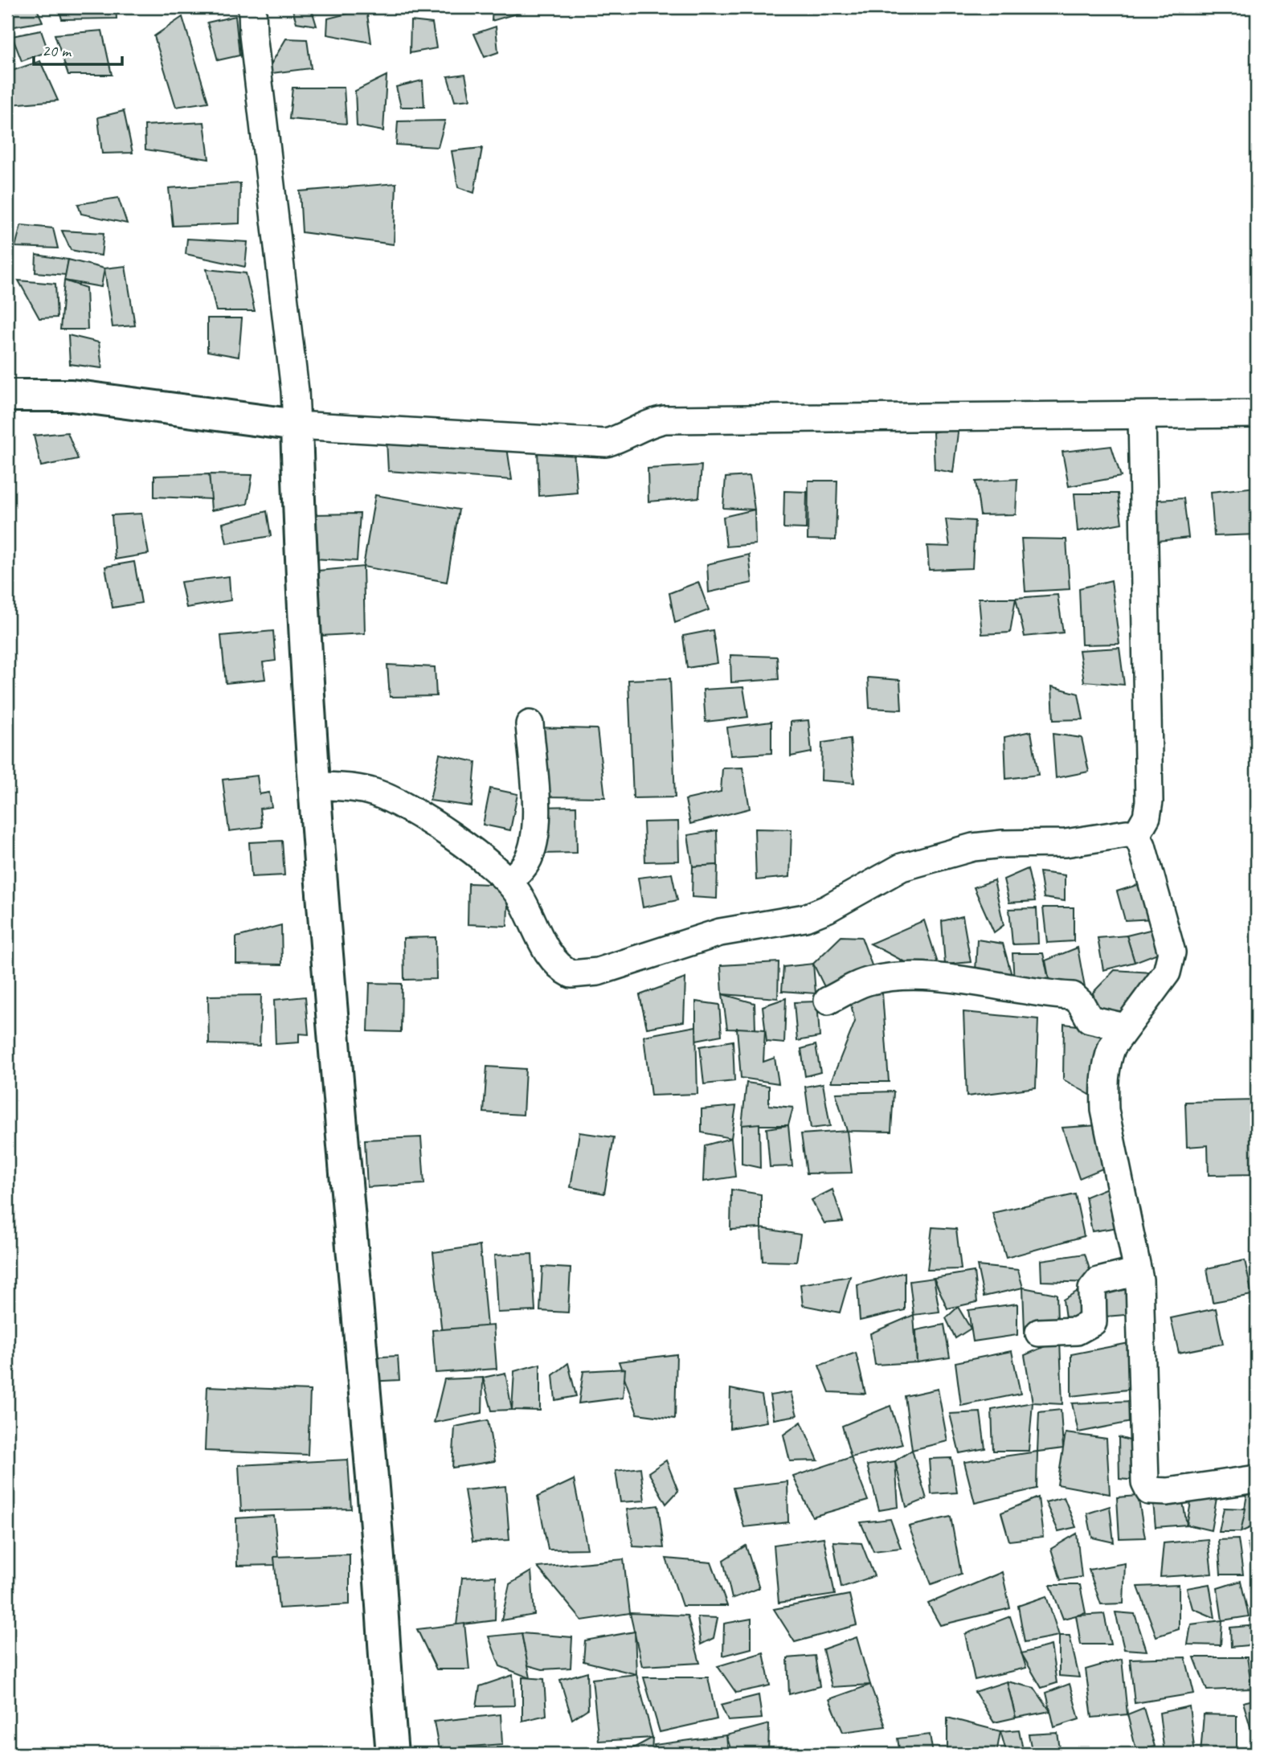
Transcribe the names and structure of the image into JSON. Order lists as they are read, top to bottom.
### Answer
{
  "scale_bar": "20 m"
}
